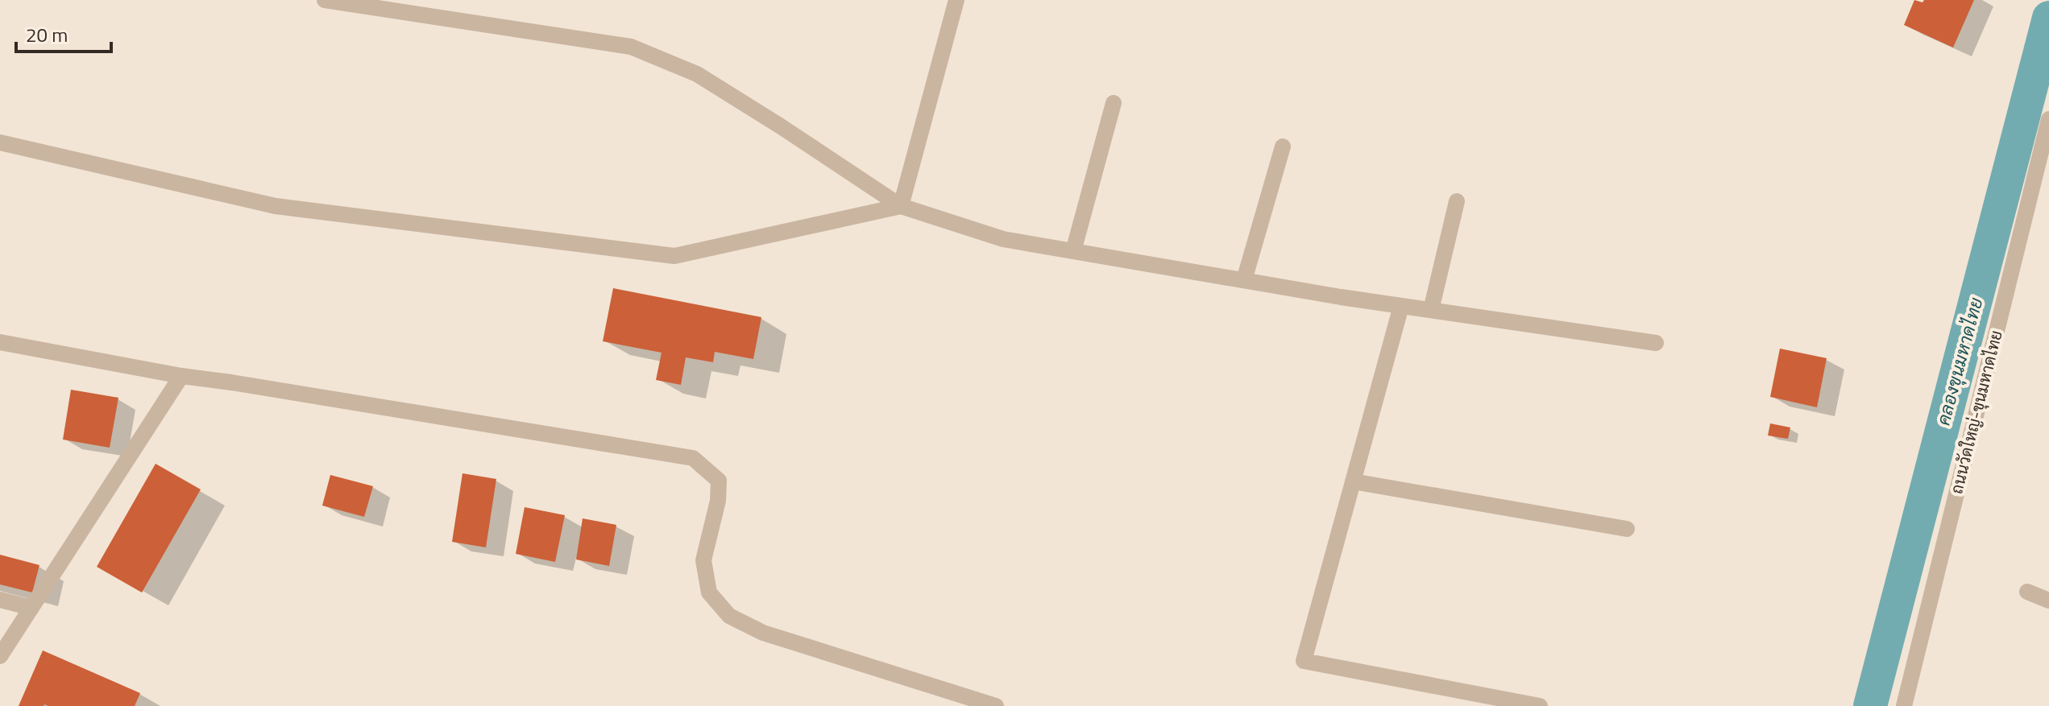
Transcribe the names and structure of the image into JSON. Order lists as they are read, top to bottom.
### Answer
{
  "streets": {
    "street": ["ถนนวัดใหญ่-ขุนมหาดไทย"]
  },
  "water": ["คลองขุนมหาดไทย"],
  "scale_bar": "20 m"
}
